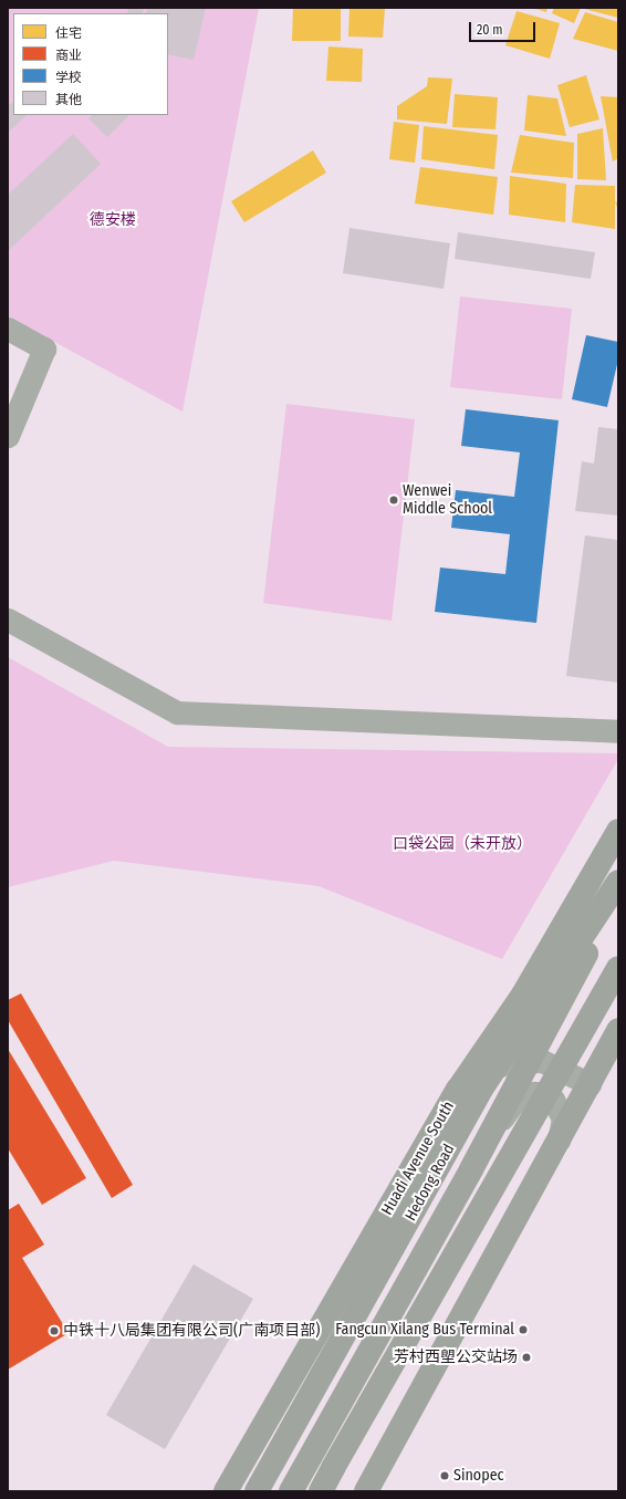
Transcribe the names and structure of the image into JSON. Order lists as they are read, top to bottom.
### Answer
{
  "streets": {
    "main road": ["Huadi Avenue South", "Hedong Road"]
  },
  "parks": ["德安楼", "口袋公园（未开放）"],
  "places": [
    "Wenwei Middle School",
    "Fangcun Xilang Bus Terminal",
    "中铁十八局集团有限公司(广南项目部)",
    "芳村西塱公交站场",
    "Sinopec"
  ],
  "legend": [
    "住宅",
    "商业",
    "学校",
    "其他"
  ],
  "scale_bar": "20 m"
}
